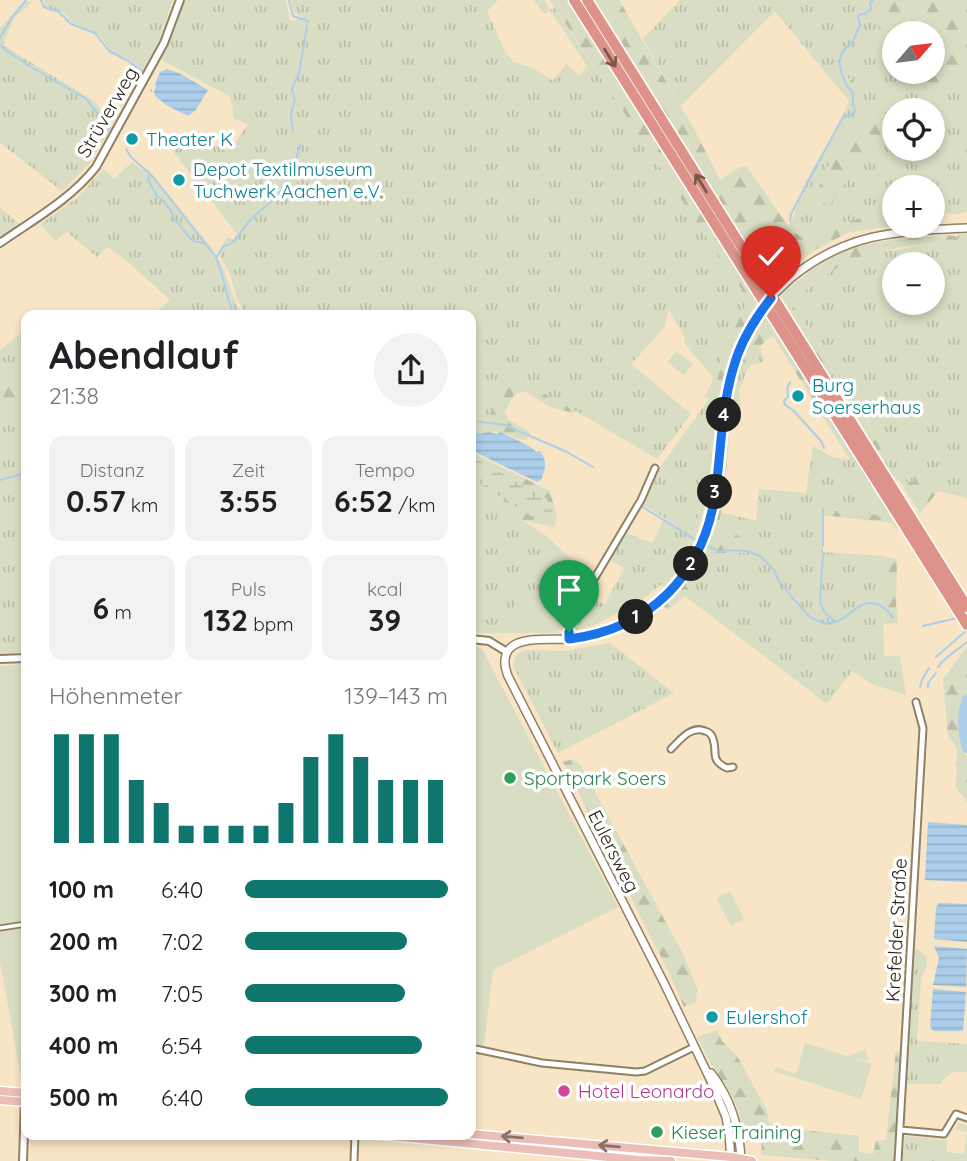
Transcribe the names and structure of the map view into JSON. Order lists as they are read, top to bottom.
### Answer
{
  "streets": {
    "main road": ["Eulersweg"],
    "street": ["Strüverweg", "Krefelder Straße"]
  },
  "places": [
    "Theater K",
    "Depot Textilmuseum Tuchwerk Aachen e.V.",
    "Burg Soerserhaus",
    "Sportpark Soers",
    "Eulershof",
    "Hotel Leonardo",
    "Kieser Training"
  ],
  "north": "top right",
  "page": {
    "map_buttons": ["+", "−"],
    "heading": ["Abendlauf", "21:38"],
    "pins": [
      "4",
      "3",
      "2",
      "1"
    ],
    "stats": [
      ["Distanz", "0.57 km"],
      ["Zeit", "3:55"],
      ["Tempo", "6:52 /km"],
      ["6 m"],
      ["Puls", "132 bpm"],
      ["kcal", "39"]
    ],
    "chart": ["Höhenmeter", "139–143 m"],
    "list": [
      {
        "name": "100 m",
        "note": "6:40"
      },
      {
        "name": "200 m",
        "note": "7:02"
      },
      {
        "name": "300 m",
        "note": "7:05"
      },
      {
        "name": "400 m",
        "note": "6:54"
      },
      {
        "name": "500 m",
        "note": "6:40"
      }
    ]
  }
}
